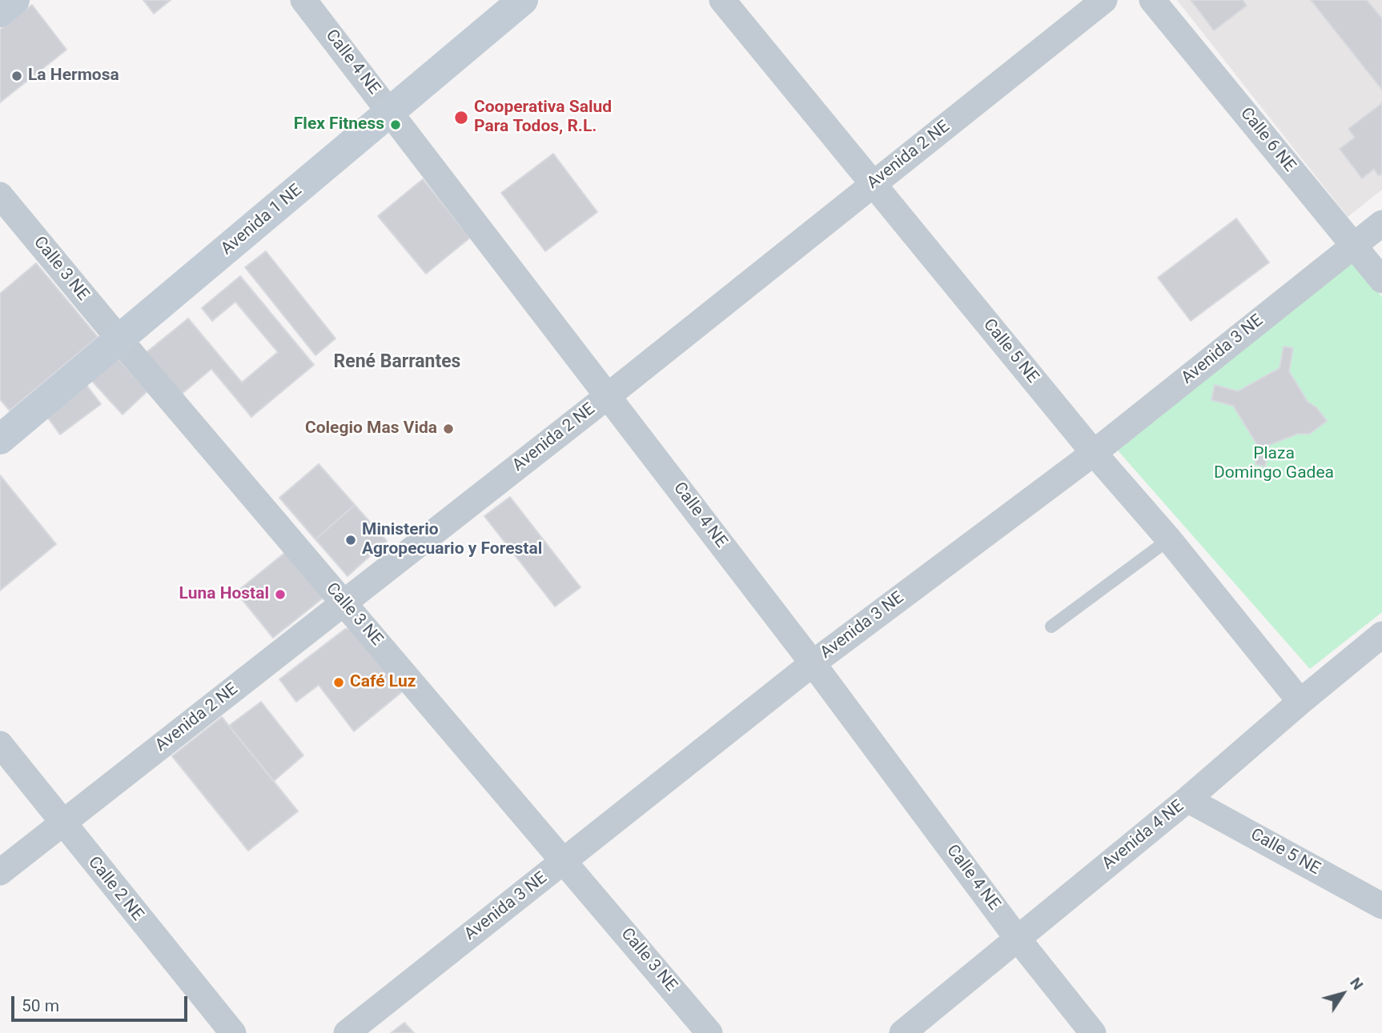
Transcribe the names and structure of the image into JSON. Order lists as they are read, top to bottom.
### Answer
{
  "streets": {
    "street": [
      "Calle 4 NE",
      "Calle 6 NE",
      "Avenida 2 NE",
      "Avenida 1 NE",
      "Calle 3 NE",
      "Avenida 3 NE",
      "Calle 5 NE",
      "Avenida 4 NE",
      "Calle 2 NE"
    ]
  },
  "crossings": [
    ["Calle 4 NE", "Avenida 2 NE"],
    ["Calle 4 NE", "Avenida 1 NE"],
    ["Calle 4 NE", "Avenida 3 NE"],
    ["Calle 4 NE", "Avenida 4 NE"],
    ["Calle 6 NE", "Avenida 3 NE"],
    ["Avenida 2 NE", "Calle 3 NE"],
    ["Avenida 2 NE", "Calle 5 NE"],
    ["Avenida 2 NE", "Calle 2 NE"],
    ["Avenida 1 NE", "Calle 3 NE"],
    ["Calle 3 NE", "Avenida 3 NE"],
    ["Avenida 3 NE", "Calle 5 NE"],
    ["Calle 5 NE", "Avenida 4 NE"]
  ],
  "districts": ["René Barrantes"],
  "parks": ["Plaza Domingo Gadea"],
  "places": [
    "La Hermosa",
    "Cooperativa Salud Para Todos, R.L.",
    "Flex Fitness",
    "Colegio Mas Vida",
    "Ministerio Agropecuario y Forestal",
    "Luna Hostal",
    "Café Luz"
  ],
  "scale_bar": "50 m",
  "north": "top right"
}
